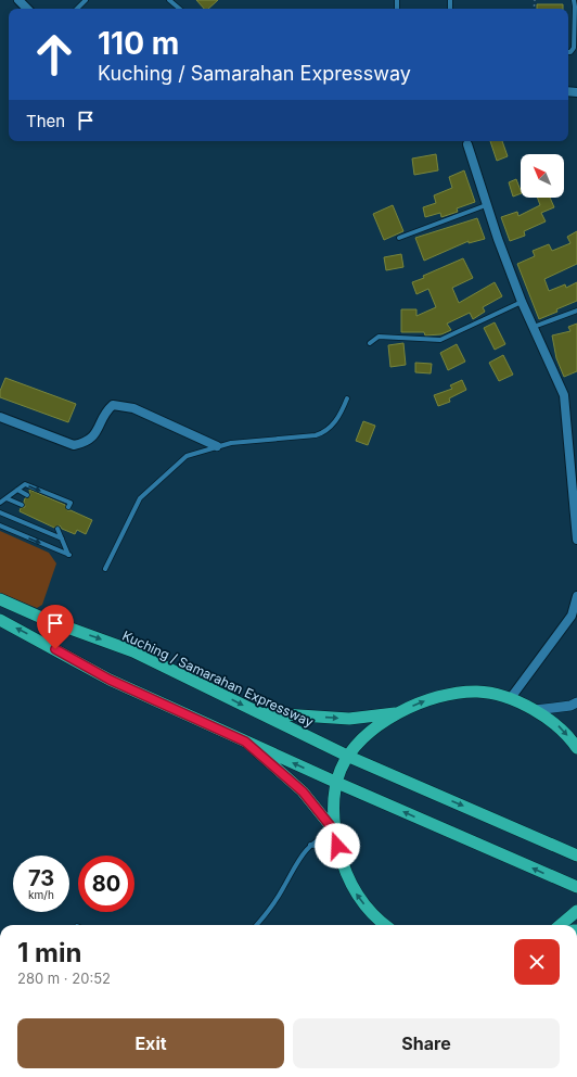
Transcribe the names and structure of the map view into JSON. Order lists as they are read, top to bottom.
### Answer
{
  "streets": {
    "highway": ["Kuching / Samarahan Expressway"]
  },
  "north": "top left",
  "page": {
    "turn": ["110 m", "Kuching / Samarahan Expressway"],
    "then": "Then",
    "speed": "73 km/h",
    "limit": "80",
    "heading": ["1 min", "280 m · 20:52"],
    "buttons": ["Exit", "Share"]
  }
}
